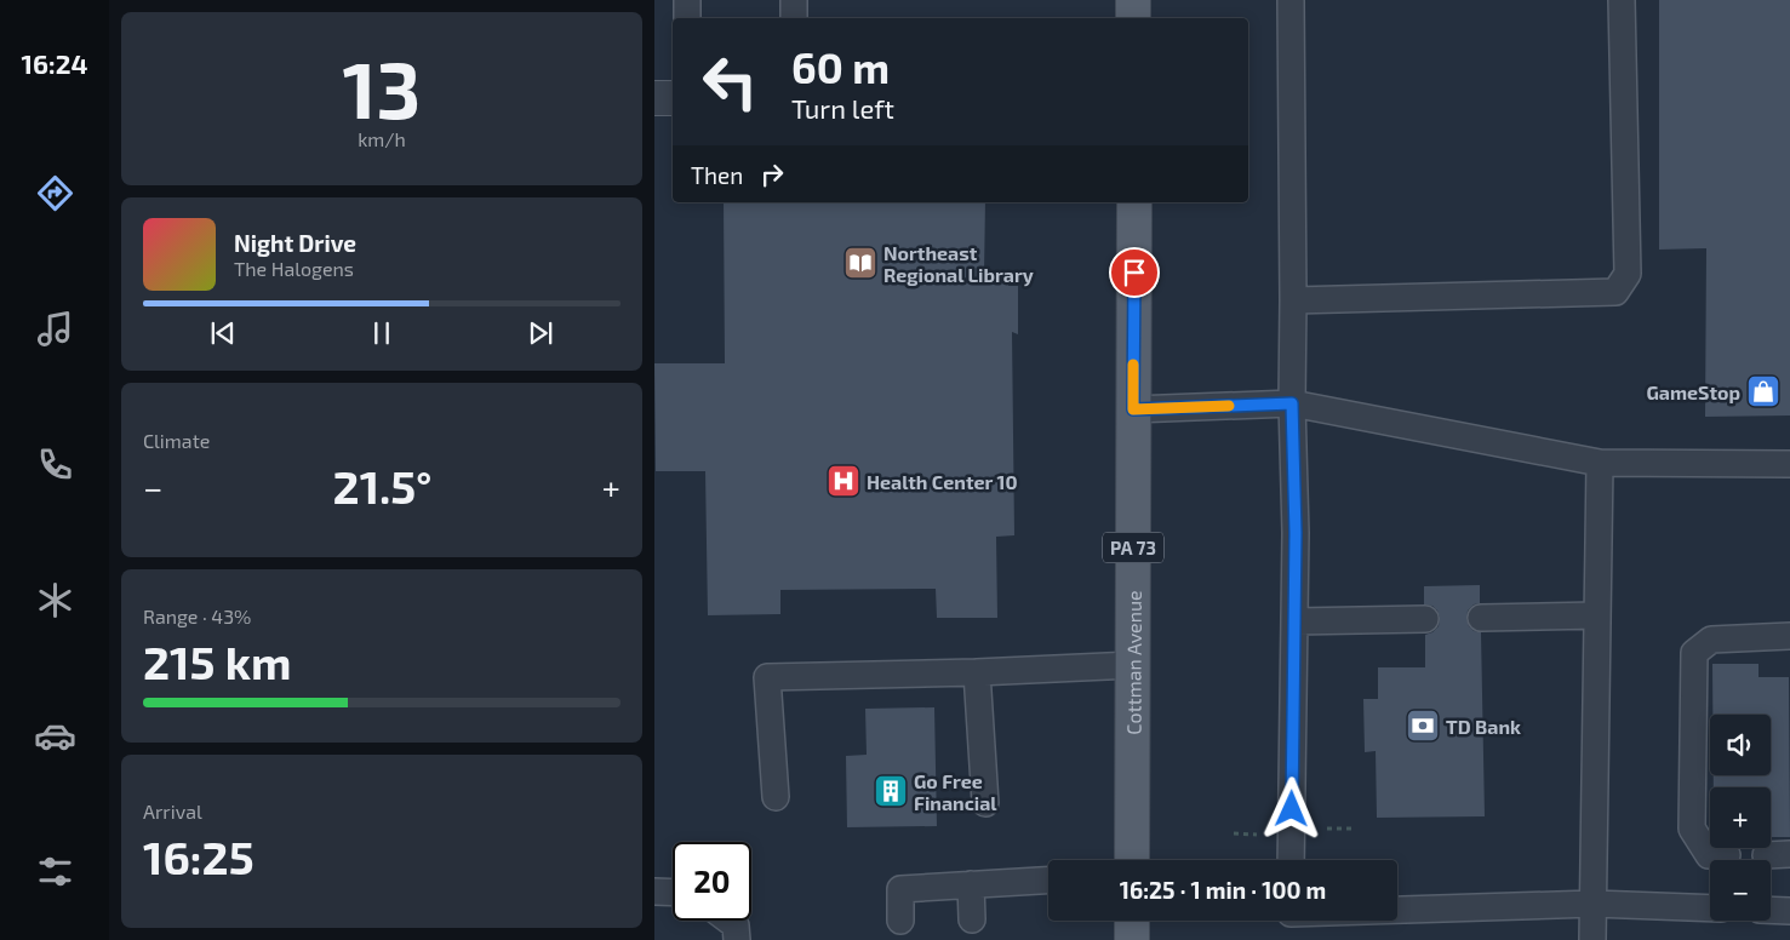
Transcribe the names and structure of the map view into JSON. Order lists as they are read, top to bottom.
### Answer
{
  "streets": {
    "main road": ["PA 73", "Cottman Avenue"]
  },
  "places": {
    "library": ["Northeast Regional Library"],
    "shop": ["GameStop"],
    "hospital": ["Health Center 10"],
    "bank": ["TD Bank"],
    "building": ["Go Free Financial"]
  },
  "page": {
    "tabs": "16:24",
    "tile": [
      ["13", "km/h"],
      "Climate",
      ["Range · 43%", "215 km"],
      ["Arrival", "16:25"]
    ],
    "turn": ["60 m", "Turn left"],
    "then": "Then",
    "song": ["Night Drive", "The Halogens"],
    "heat": ["−", "21.5°", "+"],
    "map_buttons": ["+", "−"],
    "limit": "20",
    "trip": "16:25 · 1 min · 100 m"
  }
}
